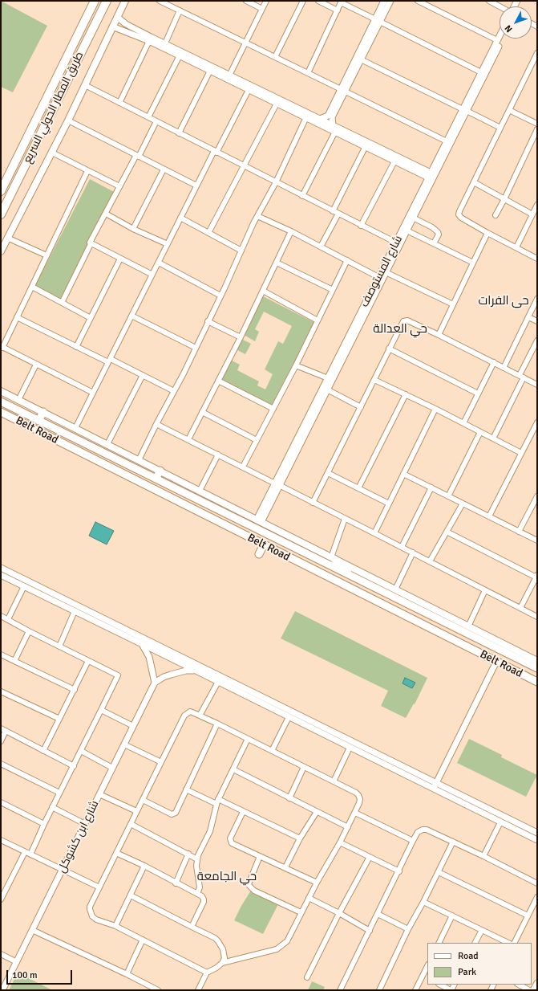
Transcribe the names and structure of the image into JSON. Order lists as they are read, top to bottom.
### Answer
{
  "streets": {
    "highway": ["طريق المطار الحولي السريع"],
    "main road": ["Belt Road"],
    "street": ["شارع المستوصف", "شارع ابن كشوكل"]
  },
  "districts": ["حی الفرات", "حي العدالة", "حي الجامعة"],
  "legend": ["Road", "Park"],
  "scale_bar": "100 m",
  "north": "bottom left"
}
